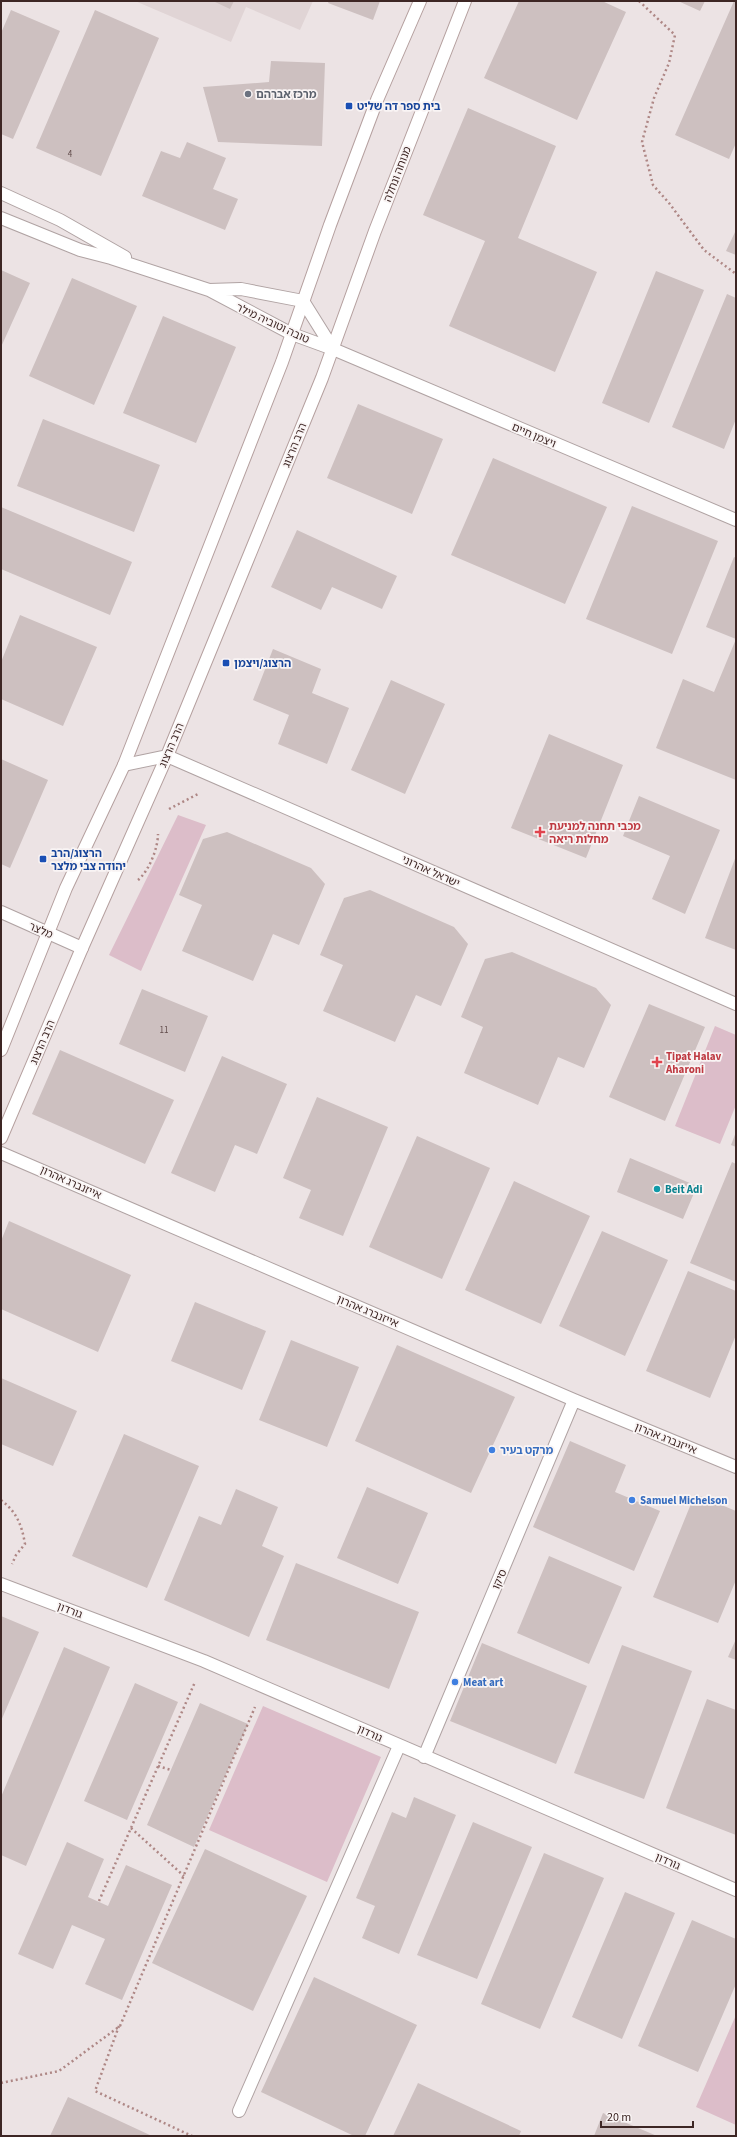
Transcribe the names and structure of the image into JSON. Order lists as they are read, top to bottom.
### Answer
{
  "streets": {
    "street": [
      "מנוחה ונחלה",
      "טובה וטוביה מילר",
      "ויצמן חיים",
      "הרב הרצוג",
      "ישראל אהרוני",
      "מלצר",
      "אייזנברג אהרון",
      "סיקו",
      "גורדון"
    ]
  },
  "crossings": [
    ["מנוחה ונחלה", "טובה וטוביה מילר"],
    ["מנוחה ונחלה", "ויצמן חיים"],
    ["מנוחה ונחלה", "הרב הרצוג"],
    ["טובה וטוביה מילר", "ויצמן חיים"],
    ["טובה וטוביה מילר", "הרב הרצוג"],
    ["ויצמן חיים", "הרב הרצוג"],
    ["הרב הרצוג", "ישראל אהרוני"],
    ["הרב הרצוג", "מלצר"],
    ["אייזנברג אהרון", "סיקו"],
    ["סיקו", "גורדון"]
  ],
  "places": {
    "other": [
      "מרכז אברהם",
      "Beit Adi",
      "מרקט בעיר",
      "Samuel Michelson",
      "Meat art"
    ],
    "transit": ["בית ספר דה שליט", "הרצוג/ויצמן", "הרצוג/הרב יהודה צבי מלצר"],
    "health": ["מכבי תחנה למניעת מחלות ריאה", "Tipat Halav Aharoni"]
  },
  "house_numbers": ["4", "11"],
  "scale_bar": "20 m"
}
